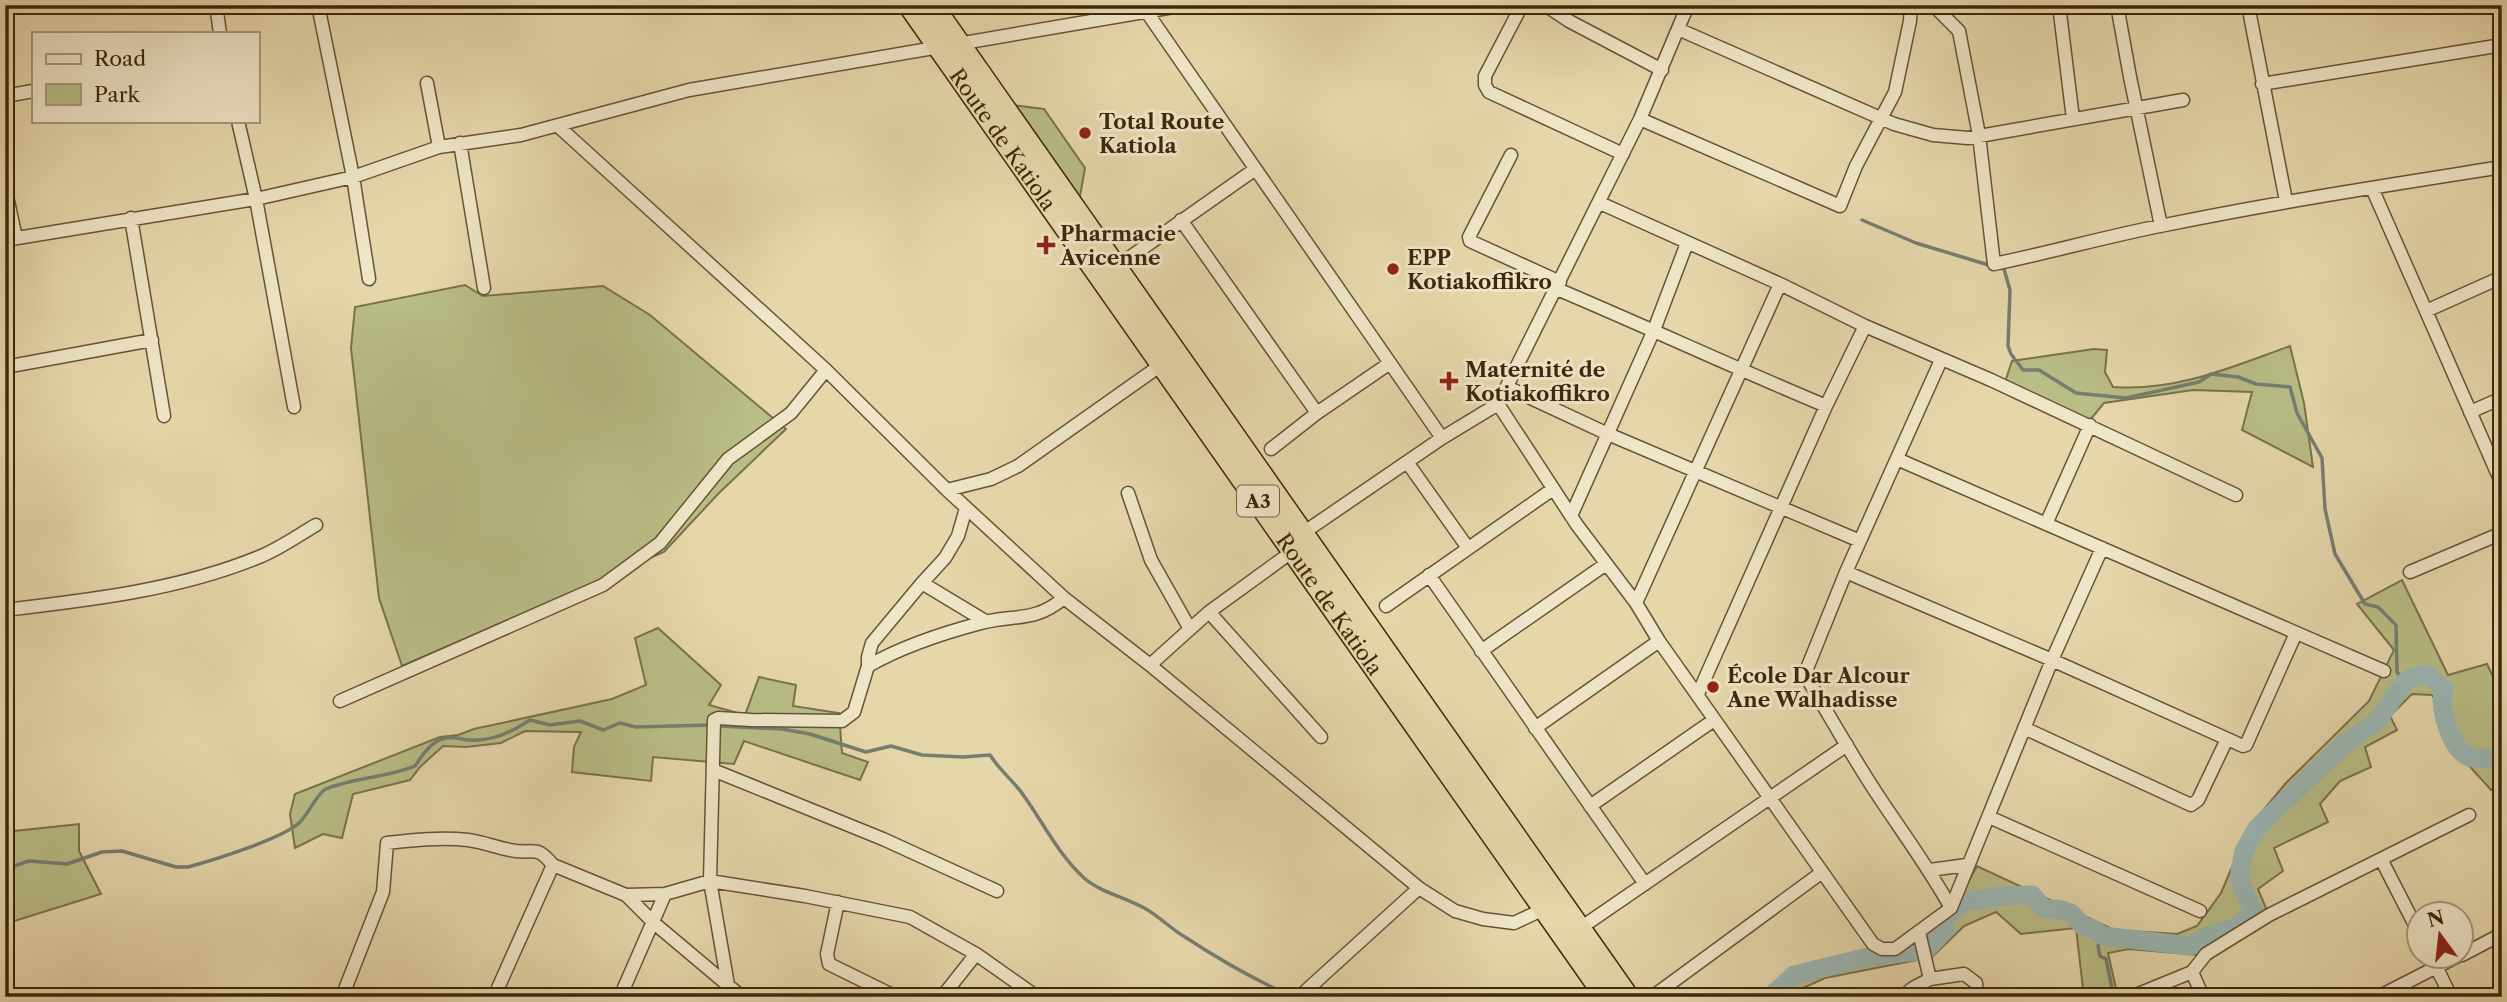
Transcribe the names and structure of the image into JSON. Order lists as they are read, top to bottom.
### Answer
{
  "streets": {
    "highway": ["Route de Katiola", "A3"]
  },
  "places": {
    "other": ["Total Route Katiola", "EPP Kotiakoffikro", "École Dar Alcour Ane Walhadisse"],
    "health": ["Pharmacie Avicenne", "Maternité de Kotiakoffikro"]
  },
  "legend": ["Road", "Park"],
  "north": "top"
}
